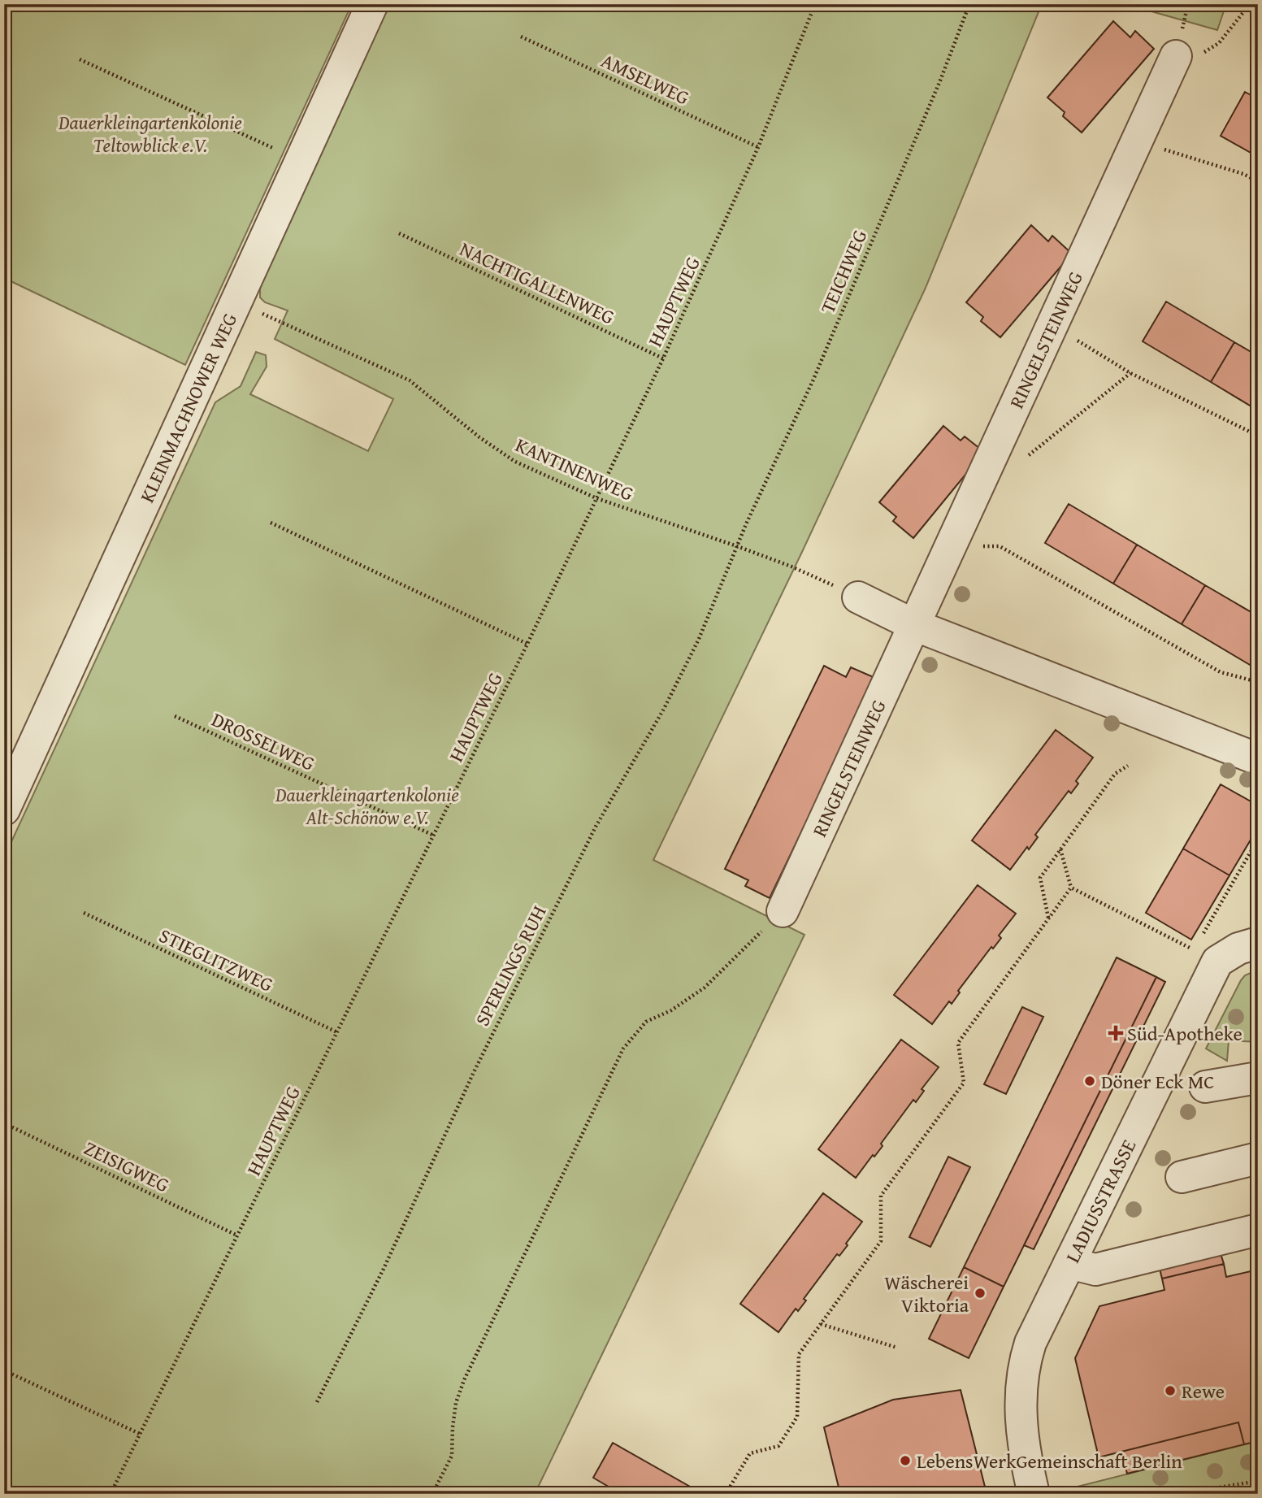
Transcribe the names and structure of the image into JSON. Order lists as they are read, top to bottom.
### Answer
{
  "streets": {
    "street": ["RINGELSTEINWEG", "KLEINMACHNOWER WEG", "LADIUSSTRASSE"],
    "path": [
      "AMSELWEG",
      "TEICHWEG",
      "NACHTIGALLENWEG",
      "HAUPTWEG",
      "KANTINENWEG",
      "DROSSELWEG",
      "STIEGLITZWEG",
      "SPERLINGS RUH",
      "ZEISIGWEG"
    ]
  },
  "crossings": [
    ["AMSELWEG", "HAUPTWEG"],
    ["TEICHWEG", "KANTINENWEG"],
    ["TEICHWEG", "SPERLINGS RUH"],
    ["NACHTIGALLENWEG", "HAUPTWEG"],
    ["HAUPTWEG", "KANTINENWEG"],
    ["HAUPTWEG", "DROSSELWEG"],
    ["HAUPTWEG", "STIEGLITZWEG"],
    ["HAUPTWEG", "ZEISIGWEG"],
    ["KLEINMACHNOWER WEG", "KANTINENWEG"],
    ["KANTINENWEG", "SPERLINGS RUH"]
  ],
  "parks": ["Dauerkleingartenkolonie Teltowblick e.V.", "Dauerkleingartenkolonie Alt-Schönow e.V."],
  "places": {
    "health": ["Süd-Apotheke"],
    "other": [
      "Döner Eck MC",
      "Wäscherei Viktoria",
      "Rewe",
      "LebensWerkGemeinschaft Berlin"
    ]
  }
}
